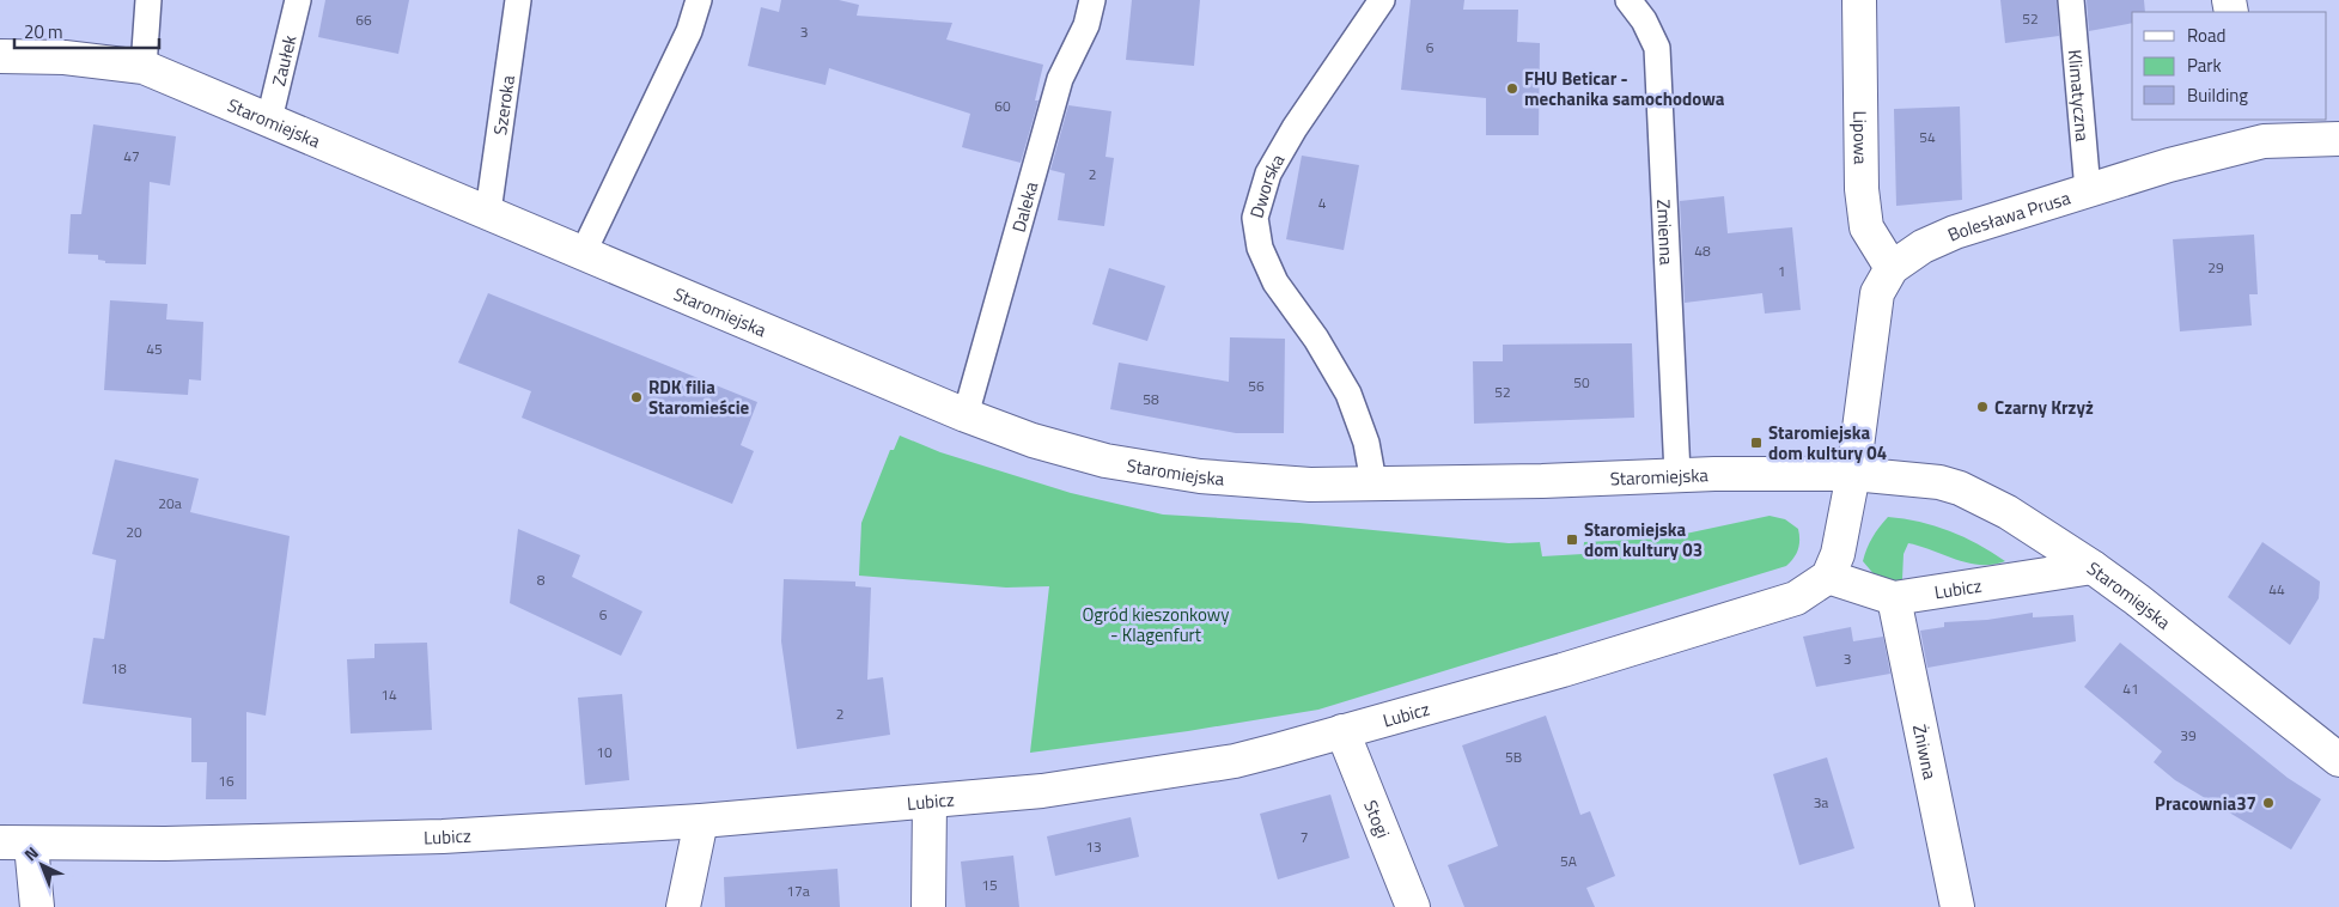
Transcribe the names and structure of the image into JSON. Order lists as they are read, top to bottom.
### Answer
{
  "streets": {
    "street": [
      "Staromiejska",
      "Lipowa",
      "Bolesława Prusa",
      "Lubicz",
      "Żniwna",
      "Stogi"
    ],
    "lane": [
      "Zaułek",
      "Klimatyczna",
      "Szeroka",
      "Dworska",
      "Daleka",
      "Zmienna"
    ]
  },
  "crossings": [
    ["Zaułek", "Staromiejska"],
    ["Klimatyczna", "Bolesława Prusa"],
    ["Szeroka", "Staromiejska"],
    ["Staromiejska", "Dworska"],
    ["Staromiejska", "Daleka"],
    ["Staromiejska", "Bolesława Prusa"],
    ["Staromiejska", "Zmienna"],
    ["Staromiejska", "Lubicz"],
    ["Lipowa", "Bolesława Prusa"],
    ["Lubicz", "Żniwna"],
    ["Lubicz", "Stogi"]
  ],
  "parks": ["Ogród kieszonkowy - Klagenfurt"],
  "places": {
    "other": [
      "FHU Beticar - mechanika samochodowa",
      "RDK filia Staromieście",
      "Czarny Krzyż",
      "Pracownia37"
    ],
    "transit": ["Staromiejska dom kultury 04", "Staromiejska dom kultury 03"]
  },
  "house_numbers": [
    "52",
    "66",
    "3",
    "6",
    "60",
    "54",
    "47",
    "2",
    "4",
    "48",
    "29",
    "1",
    "45",
    "50",
    "56",
    "52",
    "58",
    "20a",
    "20",
    "8",
    "44",
    "6",
    "3",
    "18",
    "41",
    "14",
    "2",
    "39",
    "10",
    "5B",
    "16",
    "3a",
    "7",
    "13",
    "5A",
    "15",
    "17a"
  ],
  "legend": ["Road", "Park", "Building"],
  "scale_bar": "20 m",
  "north": "top left"
}
